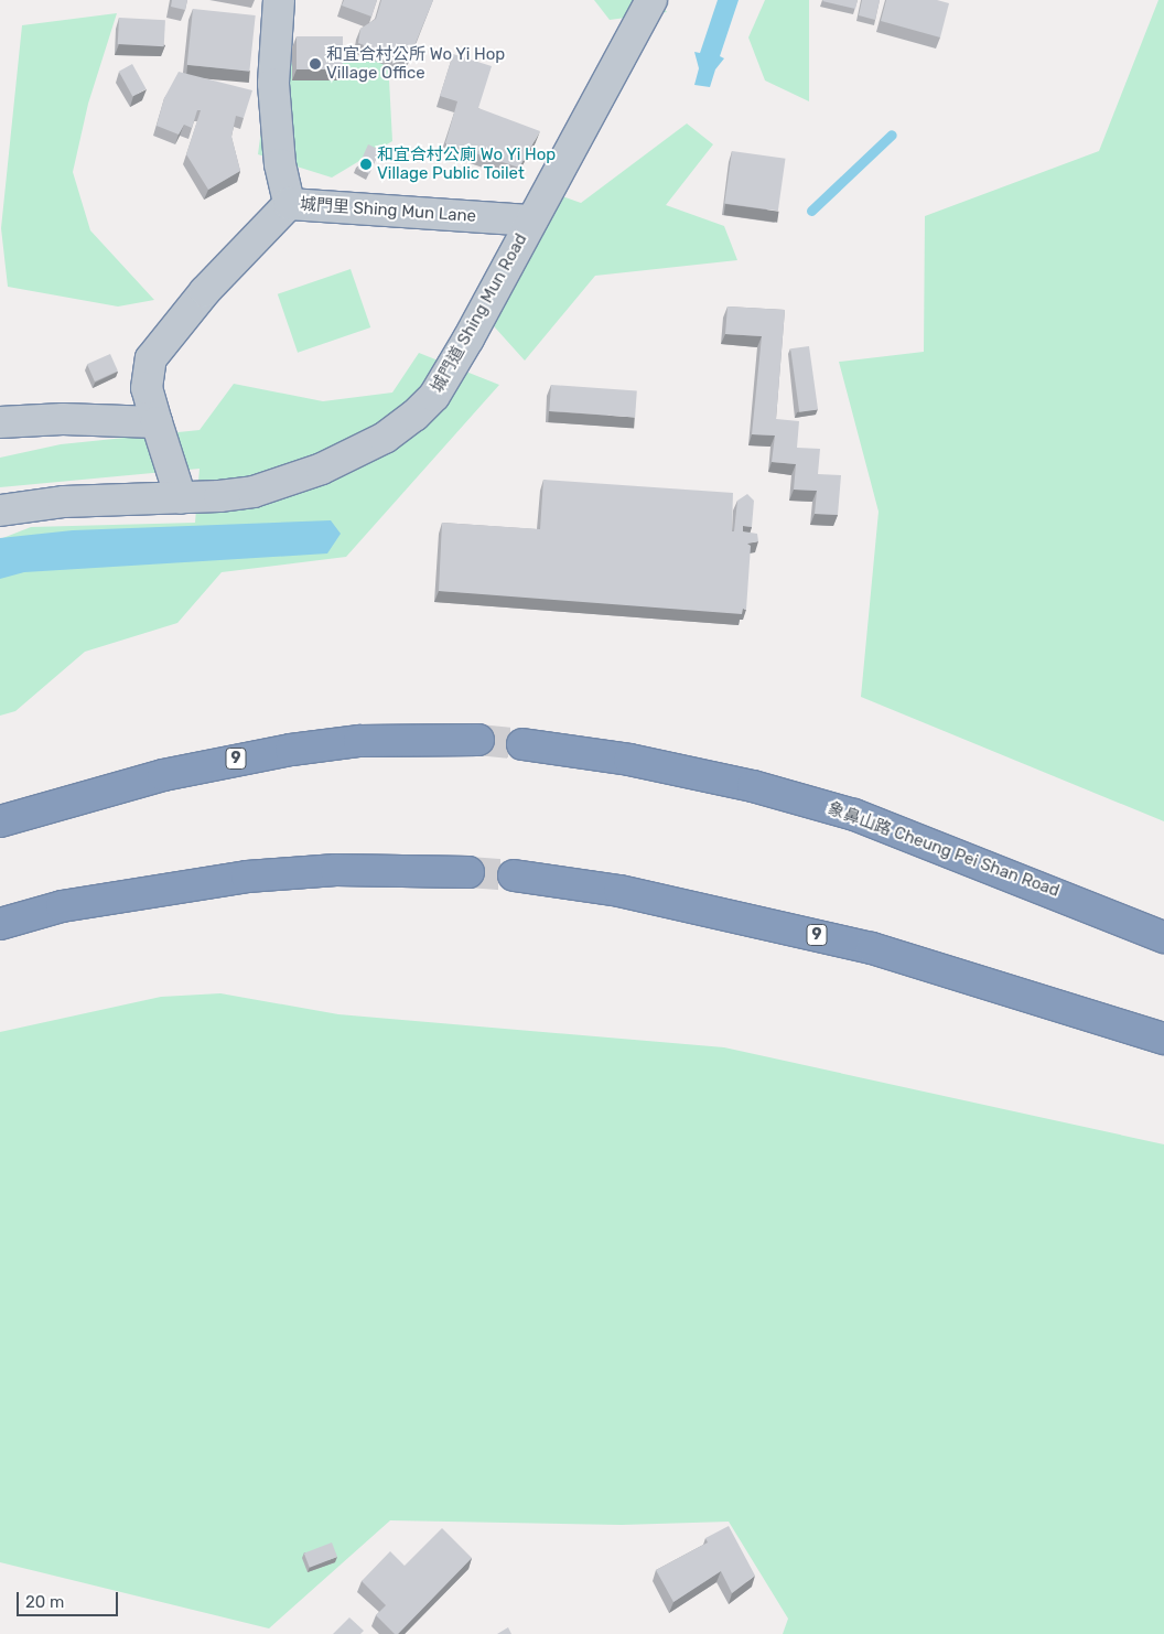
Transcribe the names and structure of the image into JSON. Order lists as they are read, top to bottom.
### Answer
{
  "streets": {
    "highway": ["9", "象鼻山路 Cheung Pei Shan Road"],
    "street": ["城門里 Shing Mun Lane", "城門道 Shing Mun Road"]
  },
  "crossings": [
    ["城門里 Shing Mun Lane", "城門道 Shing Mun Road"]
  ],
  "places": ["和宜合村公所 Wo Yi Hop Village Office", "和宜合村公廁 Wo Yi Hop Village Public Toilet"],
  "scale_bar": "20 m"
}
